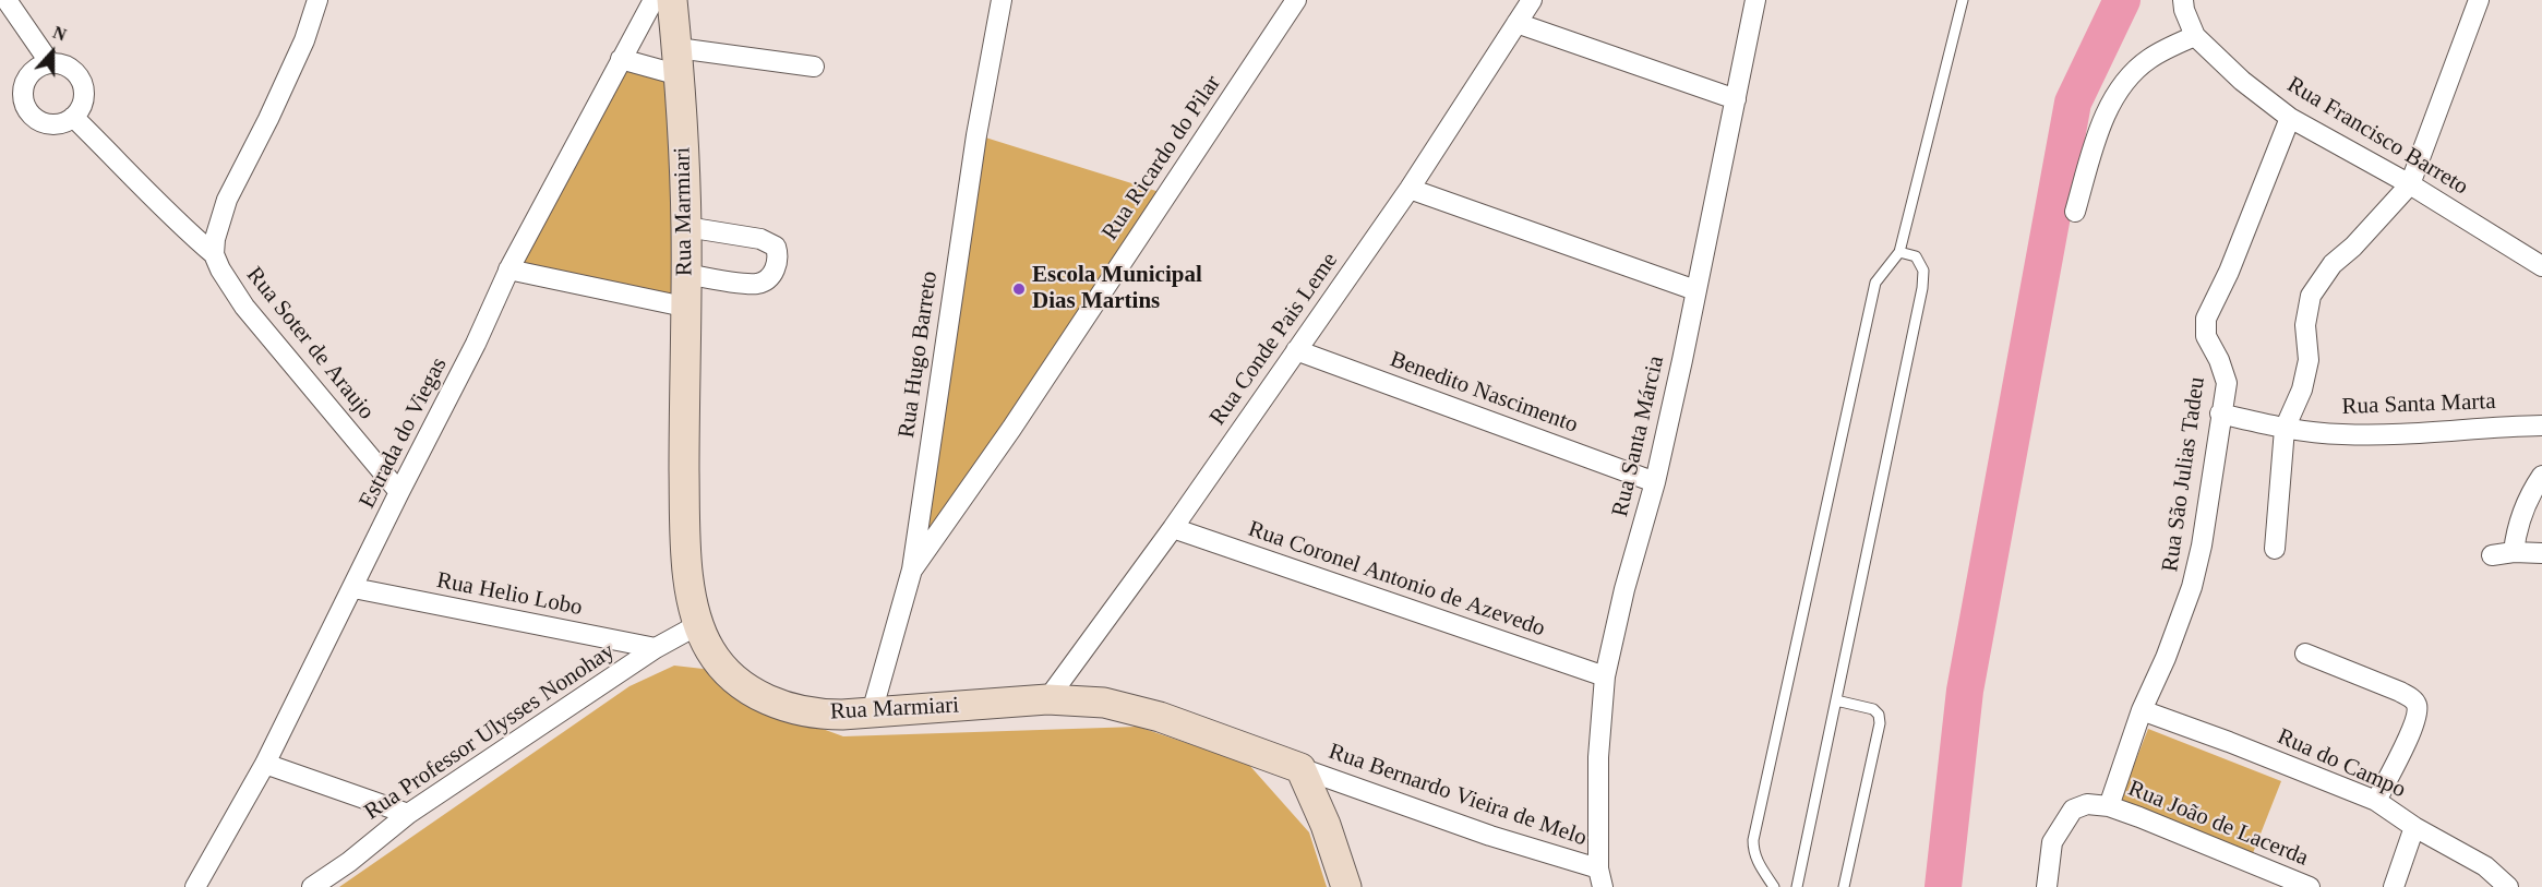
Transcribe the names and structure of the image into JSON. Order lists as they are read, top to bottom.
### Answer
{
  "streets": {
    "street": [
      "Rua Francisco Barreto",
      "Rua Ricardo do Pilar",
      "Rua Marmiari",
      "Rua Conde Pais Leme",
      "Rua Soter de Araujo",
      "Rua Hugo Barreto",
      "Benedito Nascimento",
      "Rua Santa Marta",
      "Estrada do Viegas",
      "Rua Santa Márcia",
      "Rua São Julias Tadeu",
      "Rua Coronel Antonio de Azevedo",
      "Rua Helio Lobo",
      "Rua Professor Ulysses Nonohay",
      "Rua do Campo",
      "Rua Bernardo Vieira de Melo",
      "Rua João de Lacerda"
    ]
  },
  "crossings": [
    ["Rua Francisco Barreto", "Rua São Julias Tadeu"],
    ["Rua Ricardo do Pilar", "Rua Hugo Barreto"],
    ["Rua Marmiari", "Rua Conde Pais Leme"],
    ["Rua Marmiari", "Rua Hugo Barreto"],
    ["Rua Marmiari", "Rua Professor Ulysses Nonohay"],
    ["Rua Marmiari", "Rua Bernardo Vieira de Melo"],
    ["Rua Conde Pais Leme", "Benedito Nascimento"],
    ["Rua Conde Pais Leme", "Rua Coronel Antonio de Azevedo"],
    ["Rua Soter de Araujo", "Estrada do Viegas"],
    ["Benedito Nascimento", "Rua Santa Márcia"],
    ["Rua Santa Marta", "Rua São Julias Tadeu"],
    ["Estrada do Viegas", "Rua Helio Lobo"],
    ["Rua Santa Márcia", "Rua Coronel Antonio de Azevedo"],
    ["Rua Santa Márcia", "Rua Bernardo Vieira de Melo"],
    ["Rua São Julias Tadeu", "Rua do Campo"],
    ["Rua São Julias Tadeu", "Rua João de Lacerda"],
    ["Rua Helio Lobo", "Rua Professor Ulysses Nonohay"]
  ],
  "places": ["Escola Municipal Dias Martins"],
  "north": "top"
}
